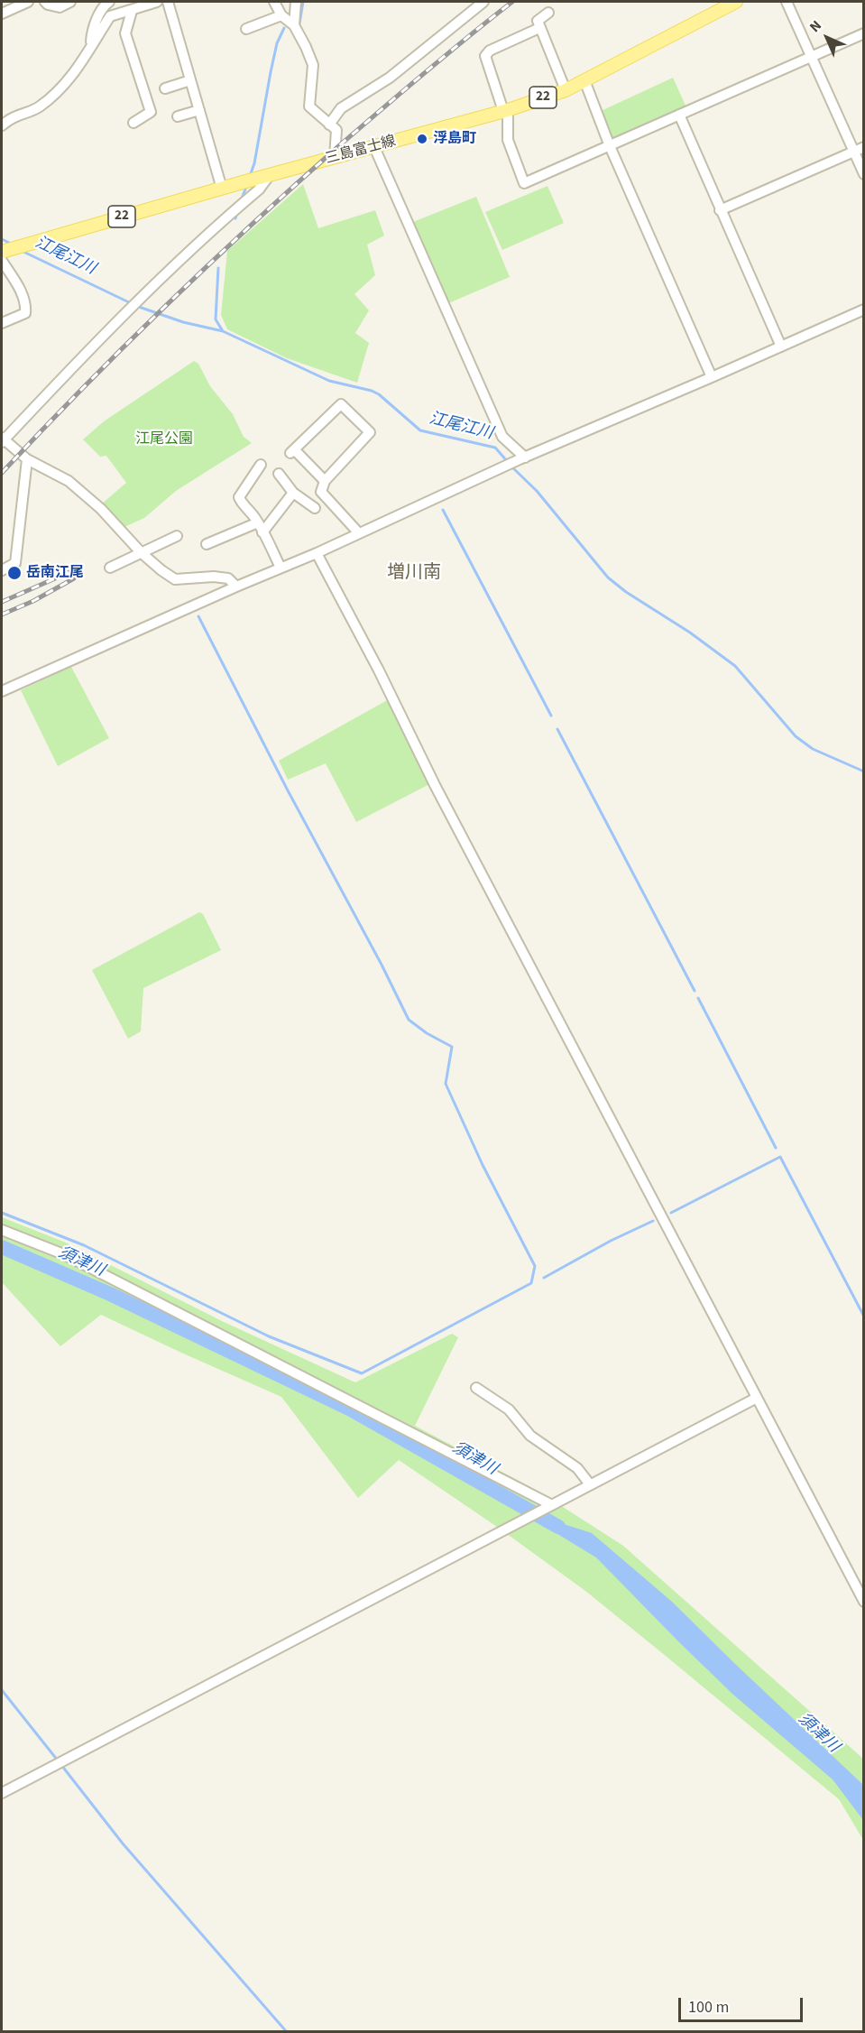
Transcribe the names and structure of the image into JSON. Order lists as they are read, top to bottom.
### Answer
{
  "streets": {
    "main road": ["22", "三島富士線"]
  },
  "districts": ["増川南"],
  "water": ["江尾江川", "須津川"],
  "parks": ["江尾公園"],
  "places": ["浮島町", "岳南江尾"],
  "scale_bar": "100 m",
  "north": "top left"
}
